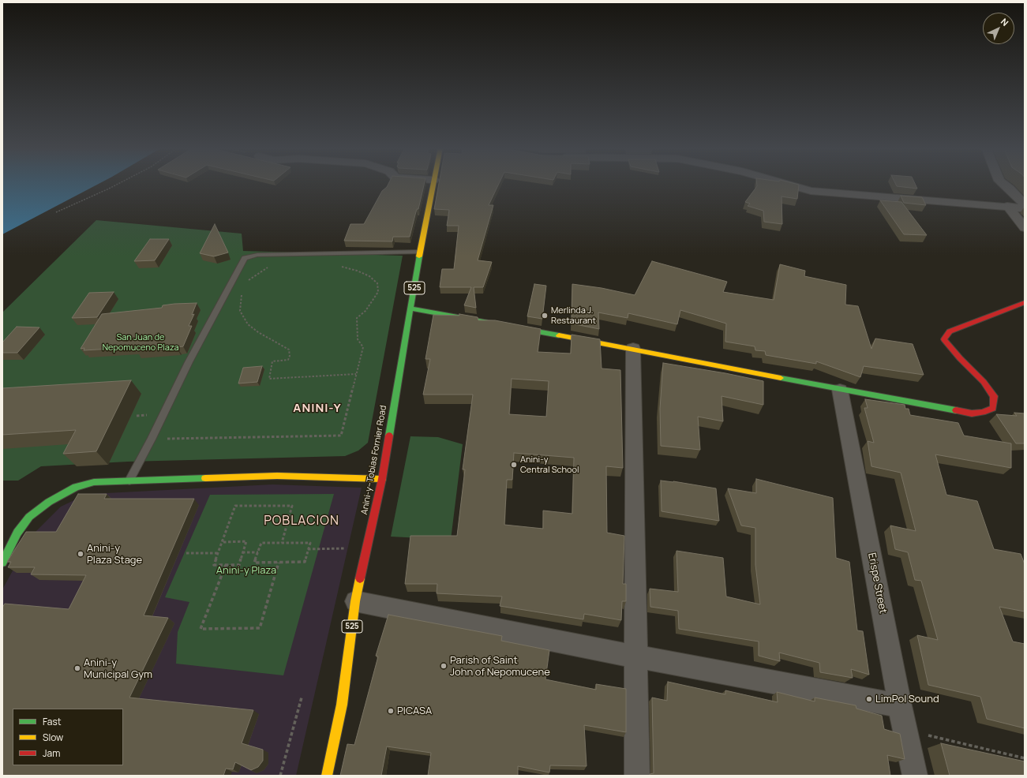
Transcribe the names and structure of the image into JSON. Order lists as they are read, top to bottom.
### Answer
{
  "streets": {
    "street": ["525", "Anini-y–Tobias Fornier Road", "Erispe Street"]
  },
  "districts": ["ANINI-Y", "POBLACION"],
  "parks": ["San Juan de Nepomuceno Plaza", "Anini-y Plaza"],
  "places": [
    "Merlinda J. Restaurant",
    "Anini-y Central School",
    "Anini-y Plaza Stage",
    "Parish of Saint John of Nepomucene",
    "Anini-y Municipal Gym",
    "LimPol Sound",
    "PICASA"
  ],
  "legend": ["Fast", "Slow", "Jam"],
  "north": "top right"
}
